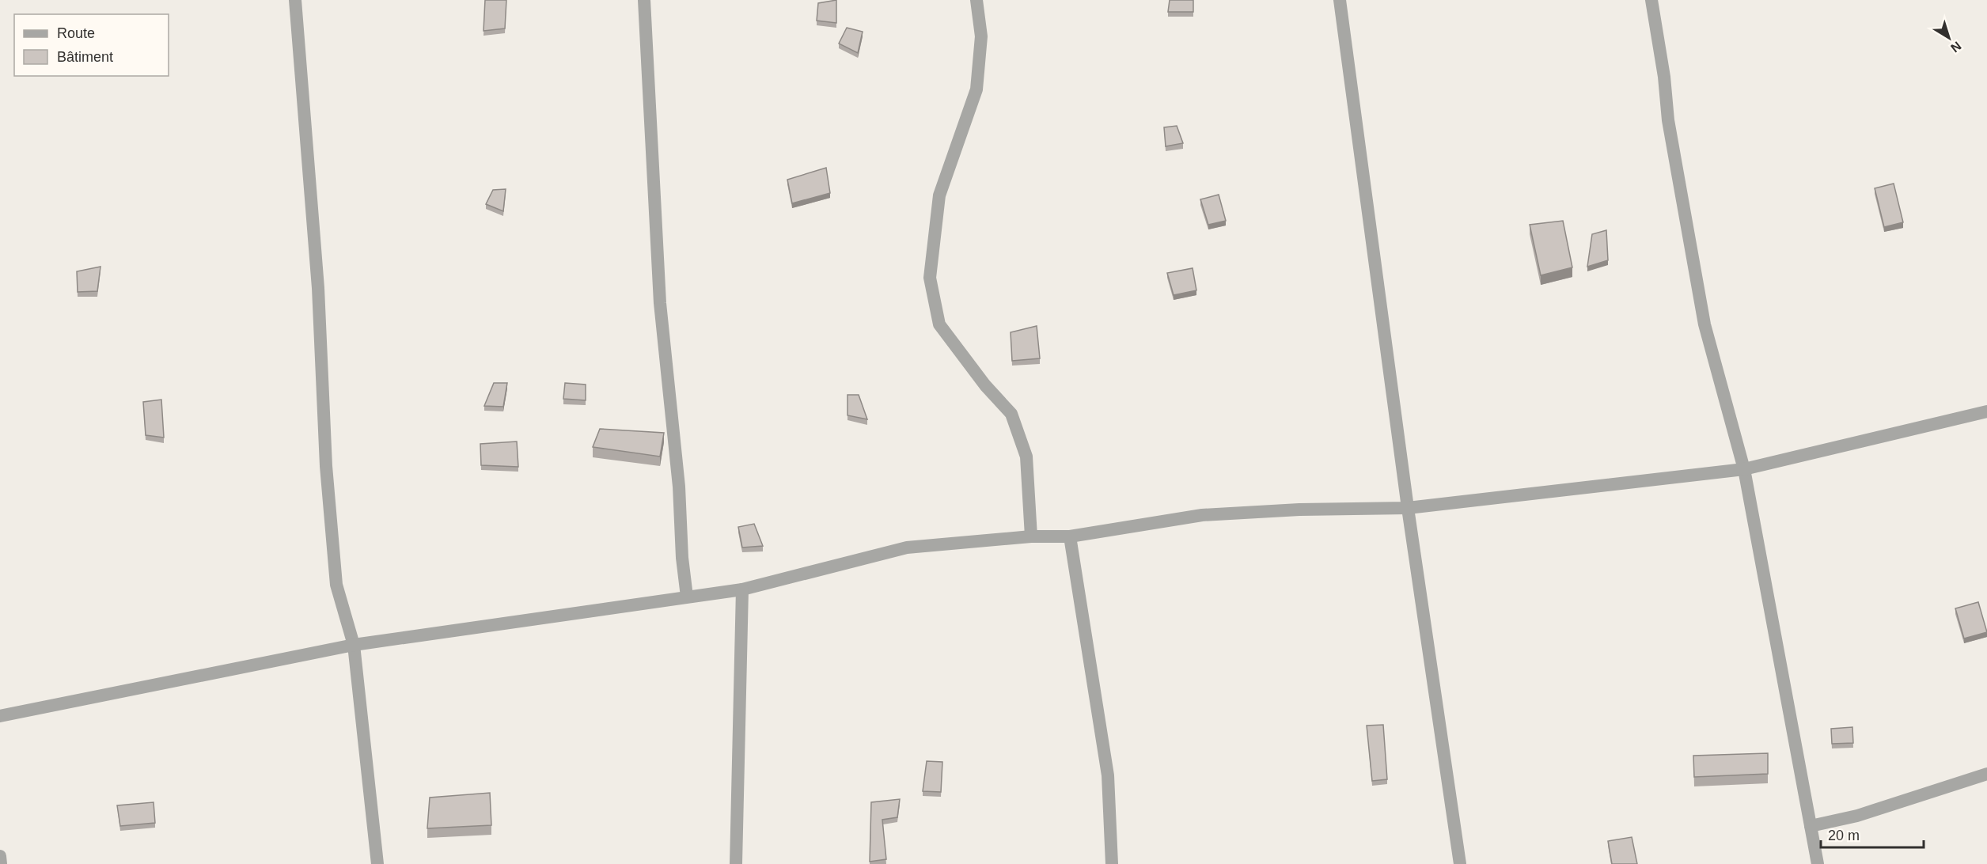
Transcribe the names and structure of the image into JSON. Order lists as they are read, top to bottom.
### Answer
{
  "legend": ["Route", "Bâtiment"],
  "scale_bar": "20 m",
  "north": "bottom right"
}
